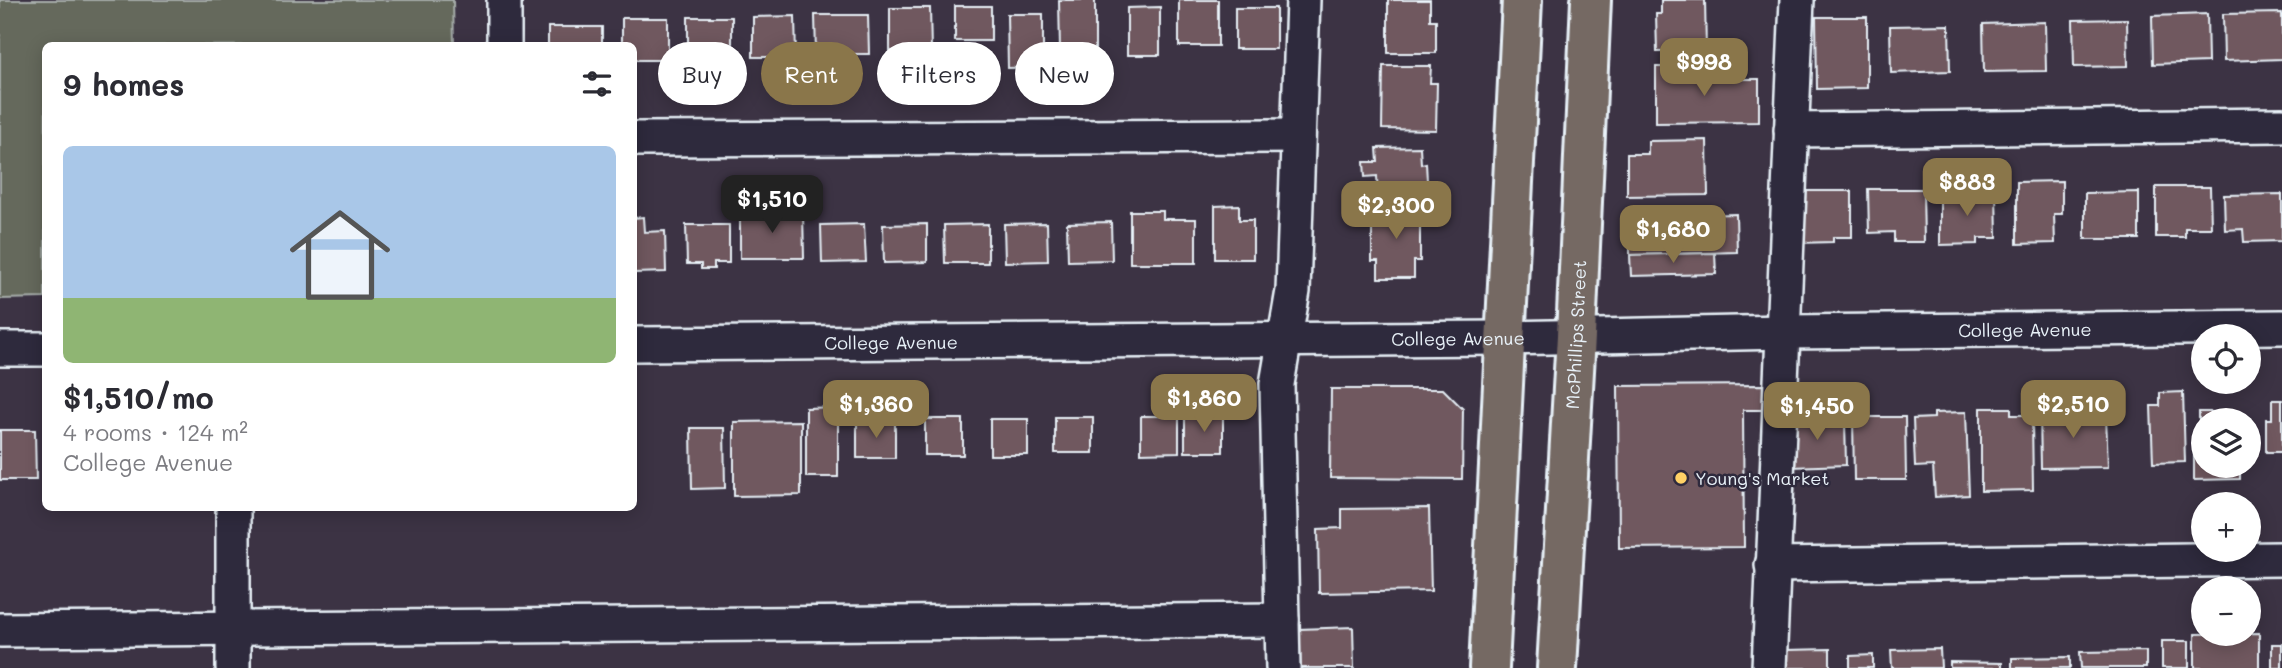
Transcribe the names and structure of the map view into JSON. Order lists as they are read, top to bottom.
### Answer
{
  "streets": {
    "main road": ["McPhillips Street"],
    "street": ["College Avenue"]
  },
  "crossings": [
    ["College Avenue", "McPhillips Street"]
  ],
  "places": ["Young's Market"],
  "page": {
    "price": [
      "$998",
      "$883",
      "$1,510",
      "$2,300",
      "$1,680",
      "$1,860",
      "$1,360",
      "$2,510",
      "$1,450"
    ],
    "chip": [
      "Buy",
      "Rent",
      "Filters",
      "New"
    ],
    "heading": "9 homes",
    "list": [
      {
        "name": "$1,510/mo",
        "note": "4 rooms · 124 m² · College Avenue"
      }
    ],
    "map_buttons": ["+", "−"]
  }
}
